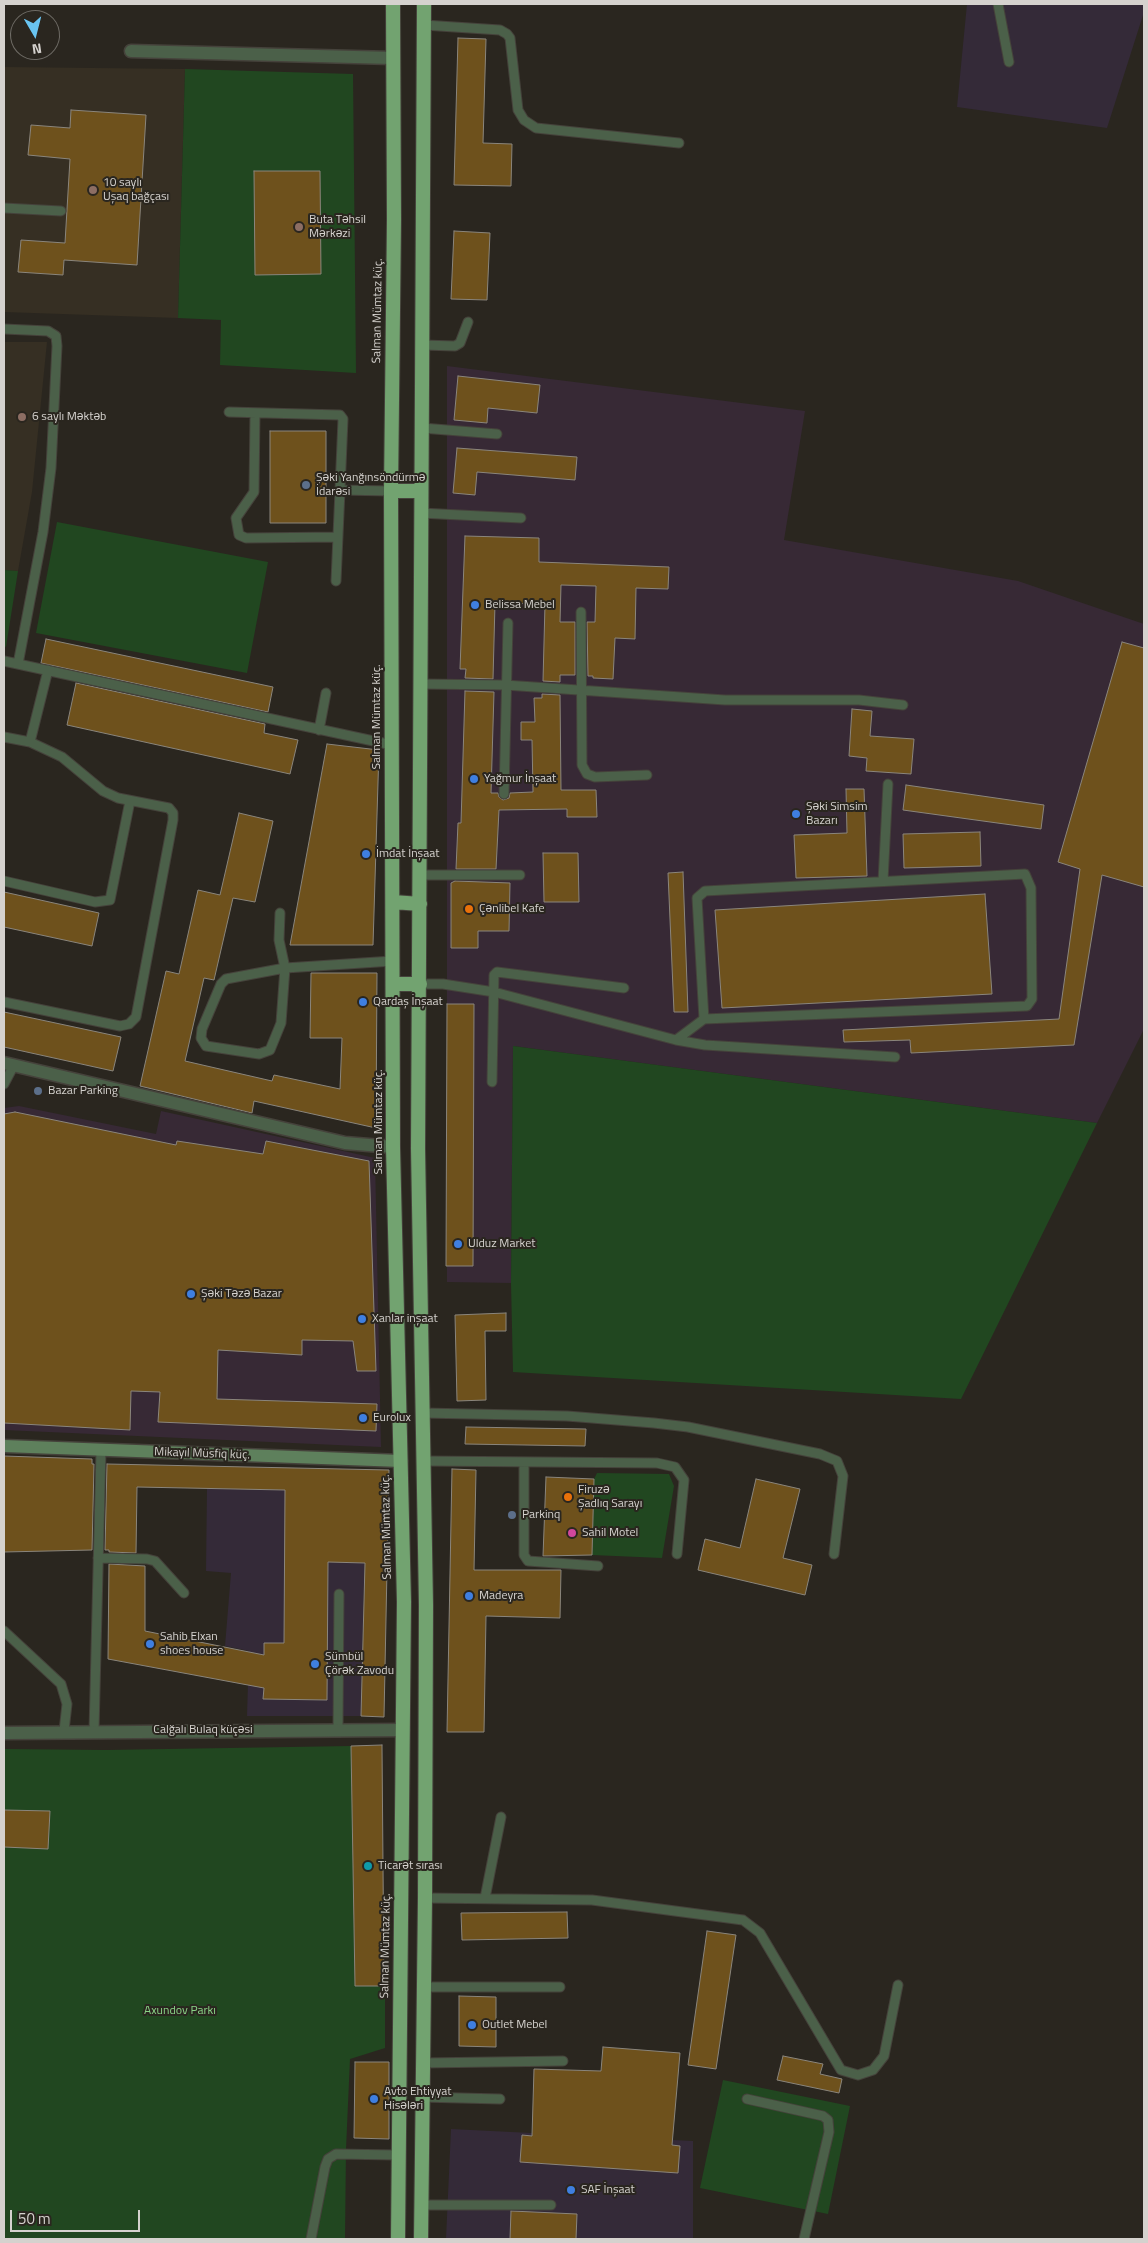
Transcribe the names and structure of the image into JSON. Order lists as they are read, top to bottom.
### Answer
{
  "streets": {
    "highway": ["Salman Mümtaz küç."],
    "main road": ["Mikayıl Müsfiq küç."],
    "street": ["Calğalı Bulaq küçəsi"]
  },
  "crossings": [
    ["Salman Mümtaz küç.", "Mikayıl Müsfiq küç."],
    ["Salman Mümtaz küç.", "Calğalı Bulaq küçəsi"]
  ],
  "parks": ["Axundov Parkı"],
  "places": [
    "10 saylı Uşaq bağçası",
    "Buta Təhsil Mərkəzi",
    "6 saylı Məktəb",
    "Şəki Yanğınsöndürmə İdarəsi",
    "Belissa Mebel",
    "Yağmur İnşaat",
    "Şəki Simsim Bazarı",
    "İmdat İnşaat",
    "Çənlibel Kafe",
    "Qardaş İnşaat",
    "Bazar Parking",
    "Ulduz Market",
    "Şəki Təzə Bazar",
    "Xanlar inşaat",
    "Eurolux",
    "Firuzə Şadlıq Sarayı",
    "Parkinq",
    "Sahil Motel",
    "Madeyra",
    "Sahib Elxan shoes house",
    "Sümbül Çörək Zavodu",
    "Ticarət sırası",
    "Outlet Mebel",
    "Avto Ehtiyyat Hisələri",
    "SAF İnşaat"
  ],
  "scale_bar": "50 m",
  "north": "bottom"
}
